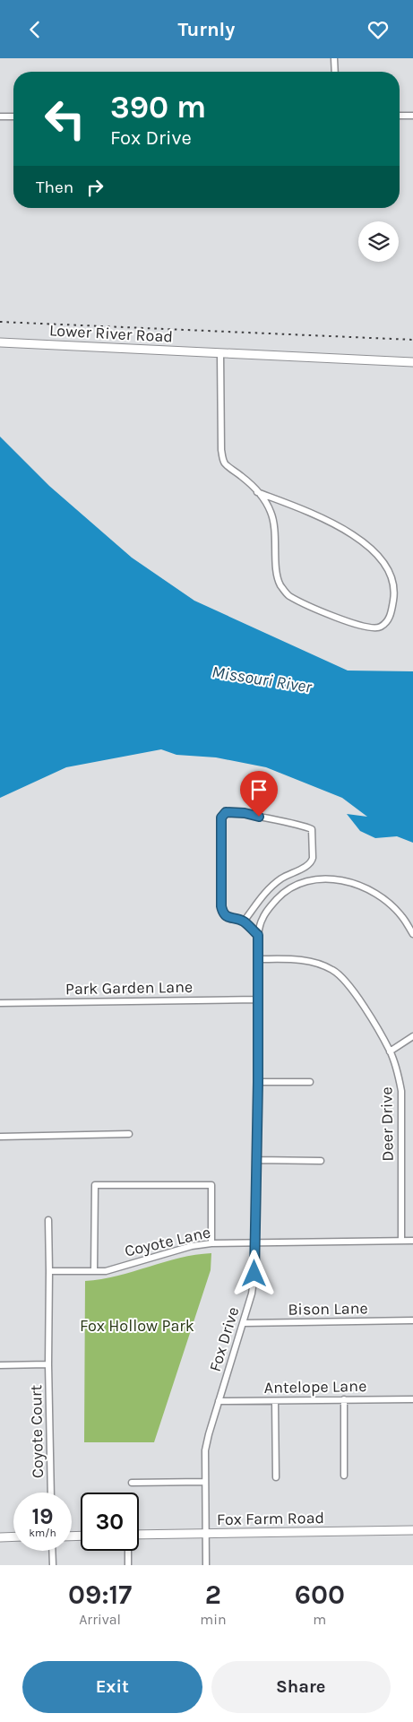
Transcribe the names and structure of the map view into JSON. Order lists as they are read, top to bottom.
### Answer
{
  "streets": {
    "street": [
      "Lower River Road",
      "Park Garden Lane",
      "Deer Drive",
      "Coyote Lane",
      "Bison Lane",
      "Fox Drive",
      "Antelope Lane",
      "Coyote Court",
      "Fox Farm Road"
    ]
  },
  "crossings": [
    ["Park Garden Lane", "Fox Drive"],
    ["Deer Drive", "Coyote Lane"],
    ["Deer Drive", "Fox Drive"],
    ["Coyote Lane", "Fox Drive"],
    ["Bison Lane", "Fox Drive"],
    ["Fox Drive", "Antelope Lane"],
    ["Fox Drive", "Fox Farm Road"]
  ],
  "water": ["Missouri River"],
  "parks": ["Fox Hollow Park"],
  "page": {
    "header": "Turnly",
    "turn": ["390 m", "Fox Drive"],
    "then": "Then",
    "speed": "19 km/h",
    "limit": "30",
    "eta": [
      "09:17",
      "Arrival",
      "2",
      "min",
      "600",
      "m"
    ],
    "buttons": ["Exit", "Share"]
  }
}
